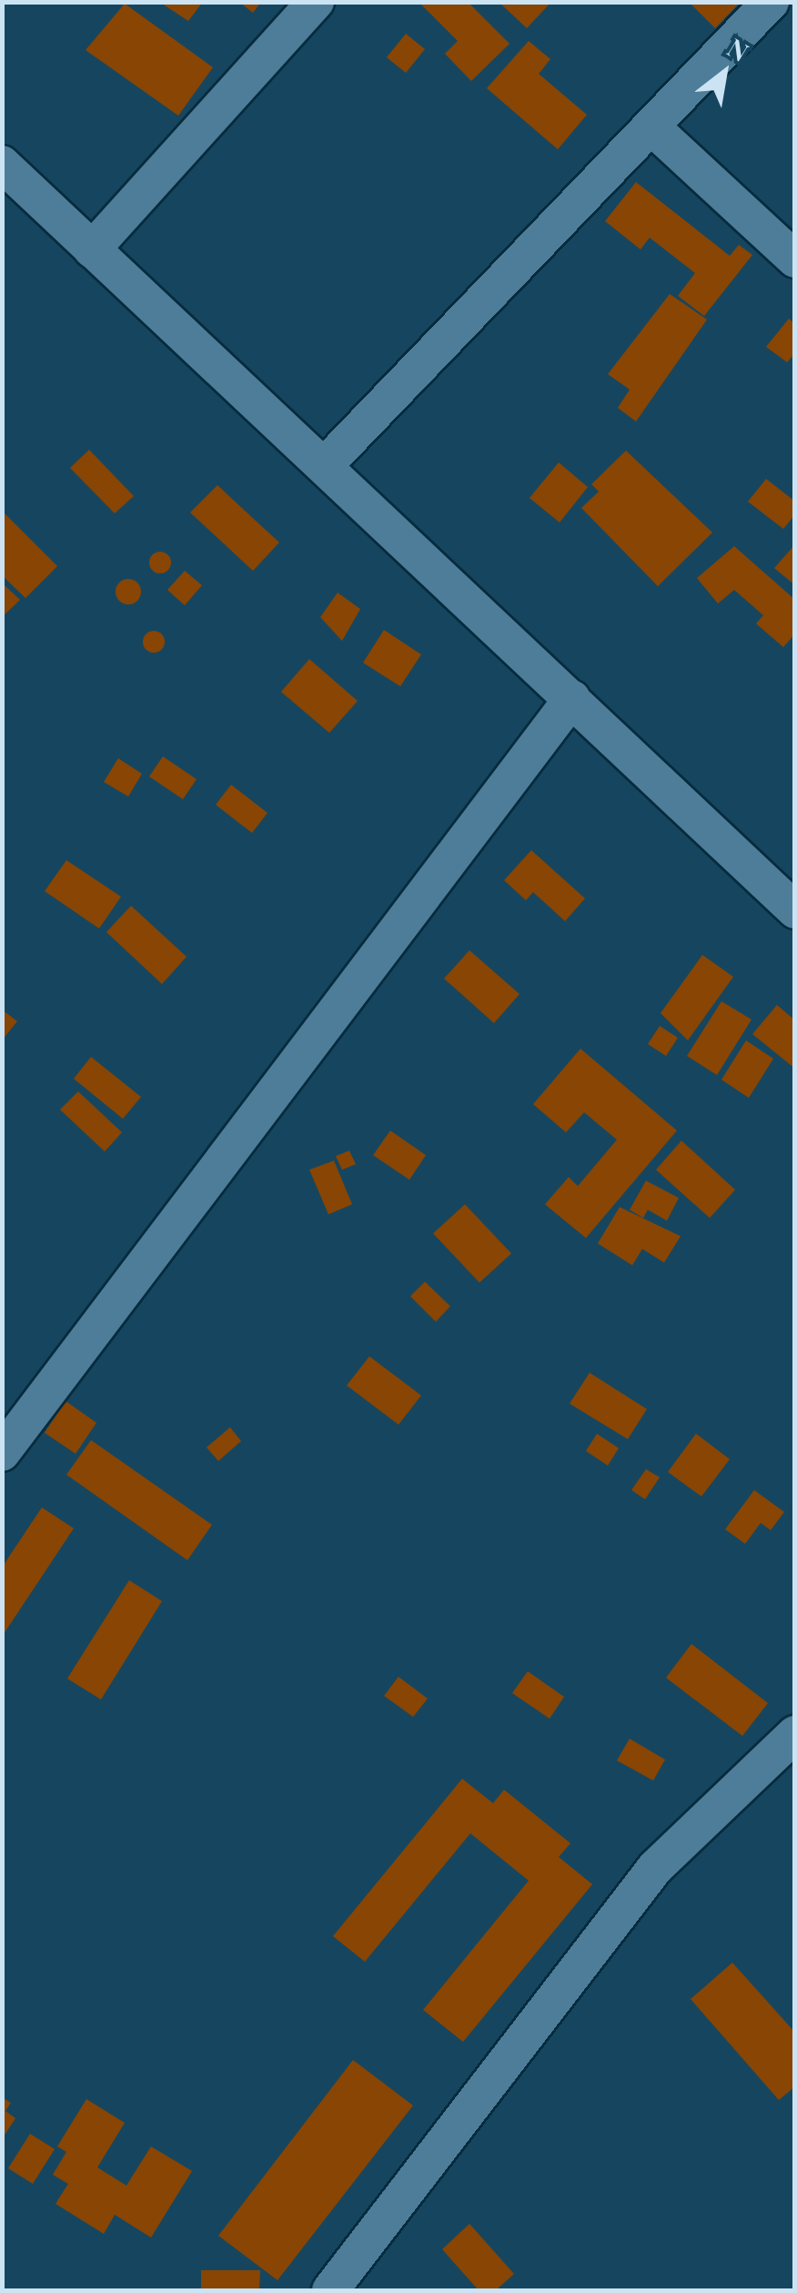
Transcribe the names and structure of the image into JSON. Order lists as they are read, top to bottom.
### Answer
{
  "north": "top right"
}
